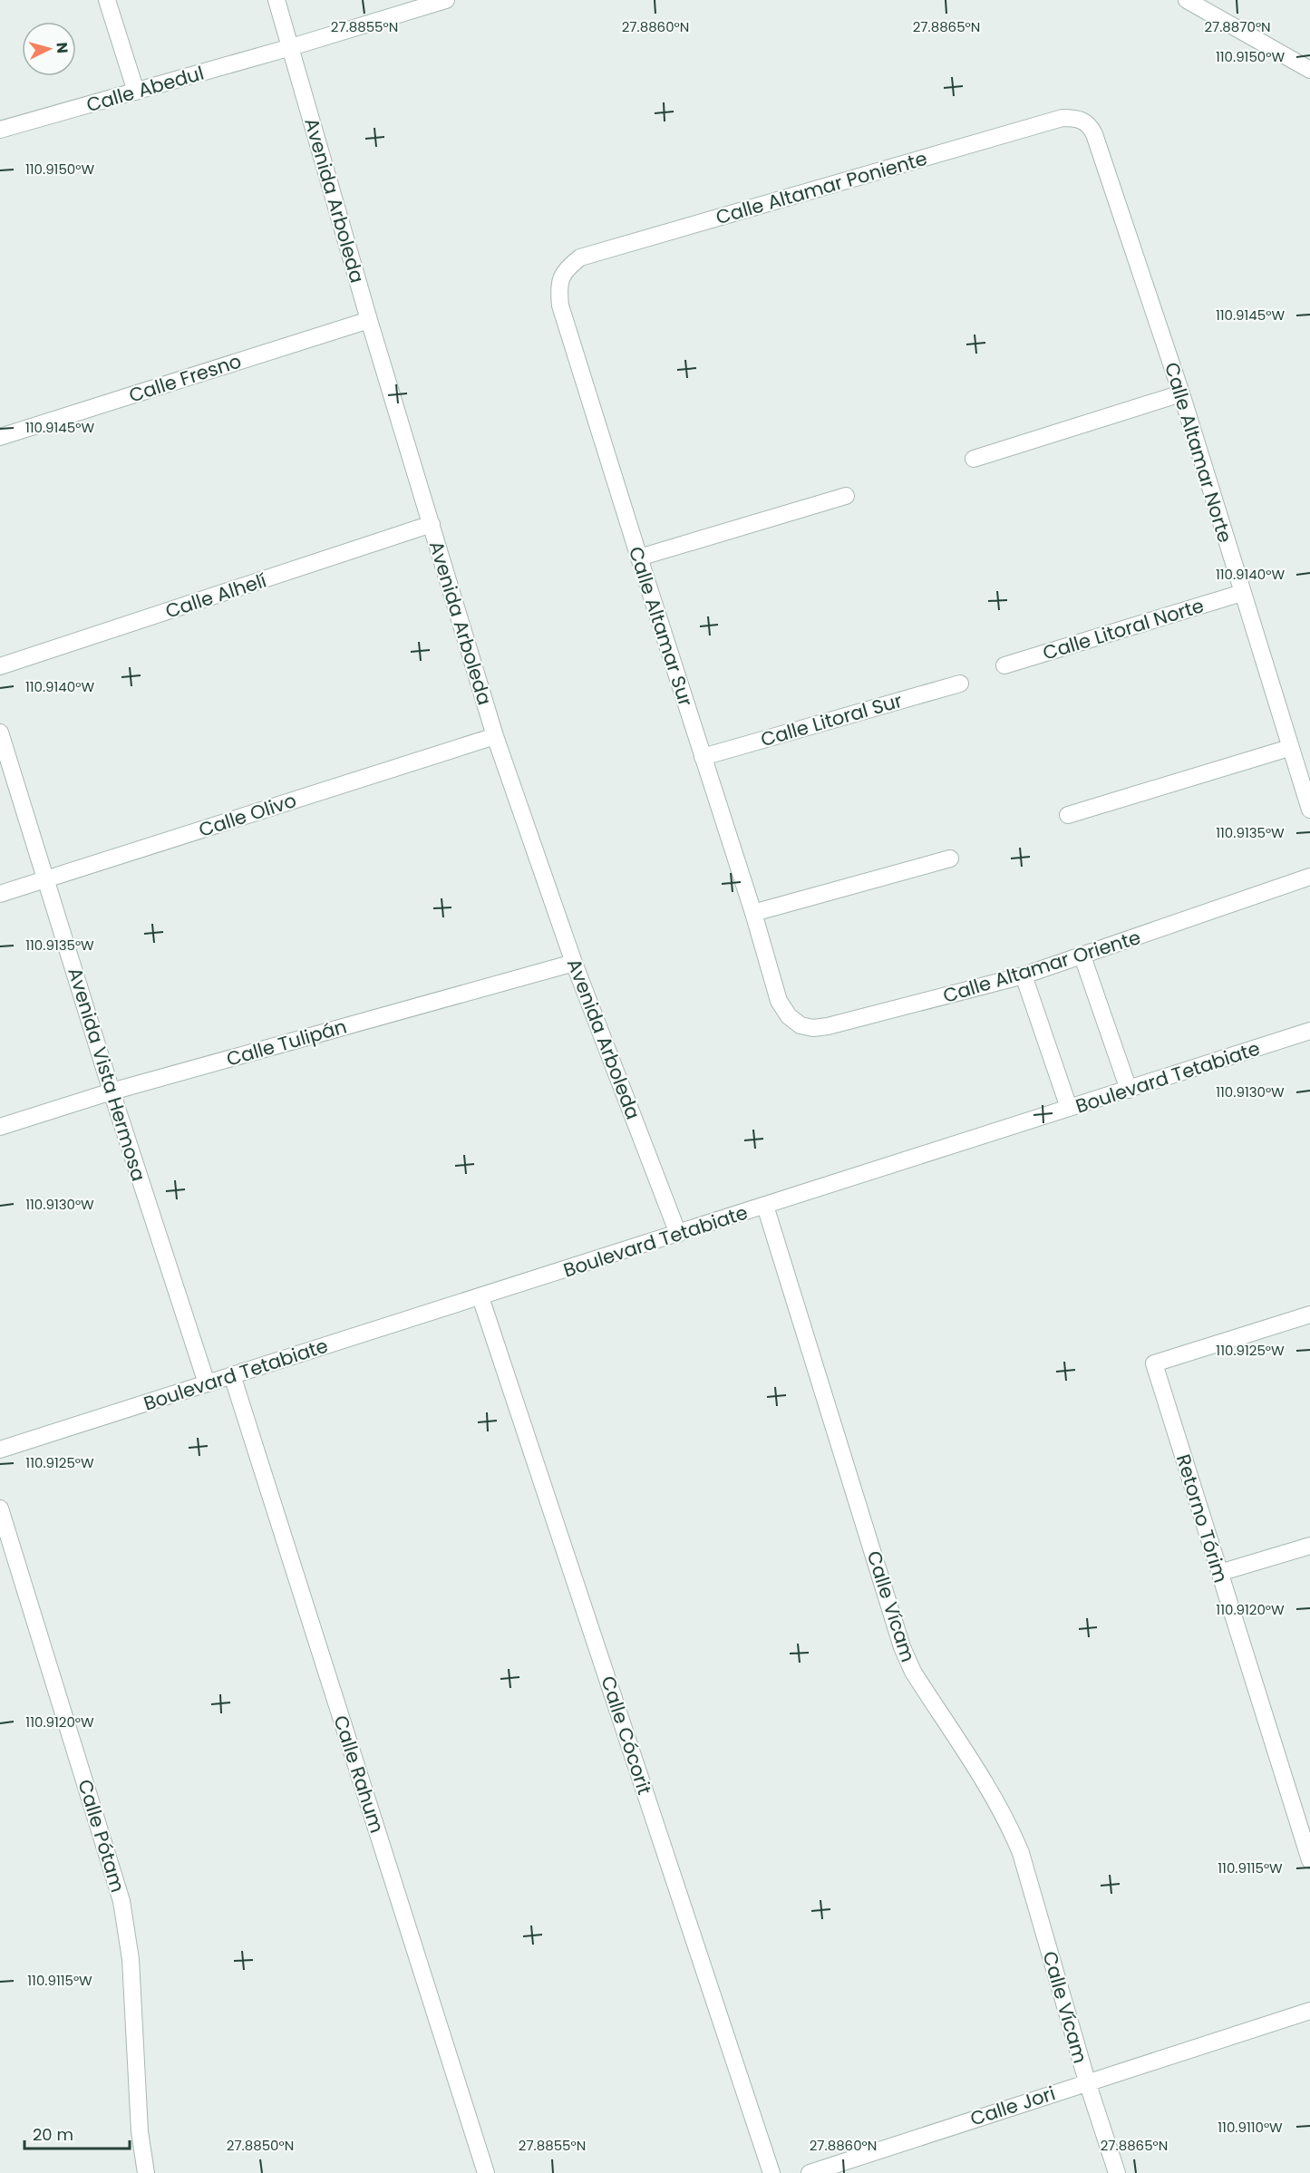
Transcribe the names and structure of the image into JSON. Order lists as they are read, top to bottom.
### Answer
{
  "streets": {
    "street": [
      "Calle Abedul",
      "Calle Altamar Poniente",
      "Avenida Arboleda",
      "Calle Fresno",
      "Calle Altamar Norte",
      "Calle Alhelí",
      "Calle Altamar Sur",
      "Calle Litoral Norte",
      "Calle Litoral Sur",
      "Calle Olivo",
      "Calle Altamar Oriente",
      "Calle Tulipán",
      "Avenida Vista Hermosa",
      "Boulevard Tetabiate",
      "Retorno Tórim",
      "Calle Vícam",
      "Calle Cócorit",
      "Calle Rahum",
      "Calle Pótam",
      "Calle Jori"
    ]
  },
  "crossings": [
    ["Calle Abedul", "Avenida Arboleda"],
    ["Calle Altamar Poniente", "Calle Altamar Norte"],
    ["Calle Altamar Poniente", "Calle Altamar Sur"],
    ["Avenida Arboleda", "Calle Fresno"],
    ["Avenida Arboleda", "Calle Alhelí"],
    ["Avenida Arboleda", "Calle Olivo"],
    ["Avenida Arboleda", "Calle Tulipán"],
    ["Avenida Arboleda", "Boulevard Tetabiate"],
    ["Calle Altamar Norte", "Calle Litoral Norte"],
    ["Calle Altamar Sur", "Calle Litoral Sur"],
    ["Calle Altamar Sur", "Calle Altamar Oriente"],
    ["Calle Olivo", "Avenida Vista Hermosa"],
    ["Calle Tulipán", "Avenida Vista Hermosa"],
    ["Avenida Vista Hermosa", "Boulevard Tetabiate"],
    ["Boulevard Tetabiate", "Calle Vícam"],
    ["Boulevard Tetabiate", "Calle Cócorit"],
    ["Boulevard Tetabiate", "Calle Rahum"],
    ["Calle Vícam", "Calle Jori"]
  ],
  "scale_bar": "20 m",
  "north": "right",
  "coordinates": [
    "27.8855°N",
    "27.8860°N",
    "27.8865°N",
    "27.8870°N",
    "110.9150°W",
    "110.9145°W",
    "110.9140°W",
    "110.9135°W",
    "110.9130°W",
    "110.9125°W",
    "110.9120°W",
    "110.9115°W",
    "110.9110°W",
    "27.8850°N"
  ]
}
